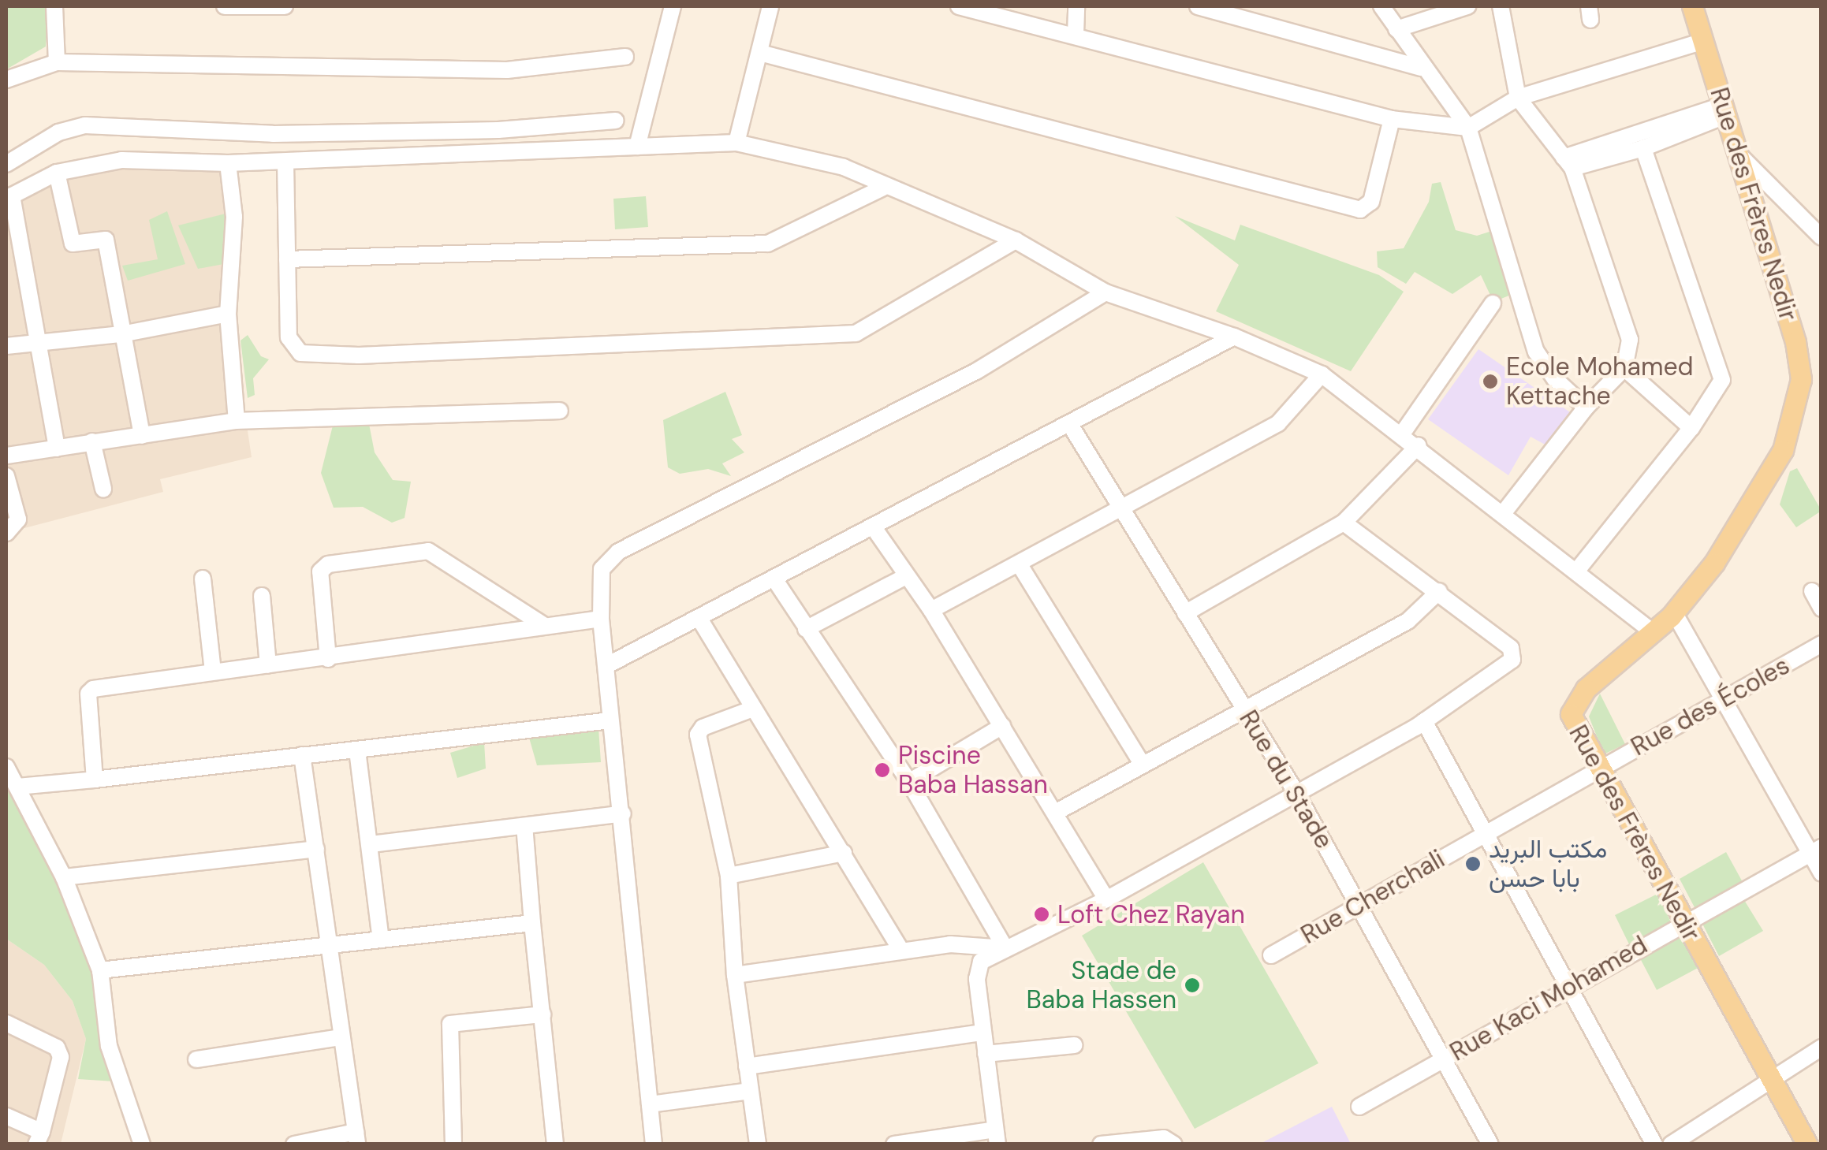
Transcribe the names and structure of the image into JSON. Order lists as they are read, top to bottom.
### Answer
{
  "streets": {
    "main road": ["Rue des Frères Nedir"],
    "street": [
      "Rue des Écoles",
      "Rue du Stade",
      "Rue Cherchali",
      "Rue Kaci Mohamed"
    ]
  },
  "crossings": [
    ["Rue des Frères Nedir", "Rue des Écoles"],
    ["Rue des Frères Nedir", "Rue Cherchali"],
    ["Rue des Frères Nedir", "Rue Kaci Mohamed"],
    ["Rue des Écoles", "Rue Cherchali"],
    ["Rue du Stade", "Rue Cherchali"],
    ["Rue du Stade", "Rue Kaci Mohamed"]
  ],
  "places": [
    "Ecole Mohamed Kettache",
    "Piscine Baba Hassan",
    "مكتب البريد بابا حسن",
    "Loft Chez Rayan",
    "Stade de Baba Hassen"
  ]
}
